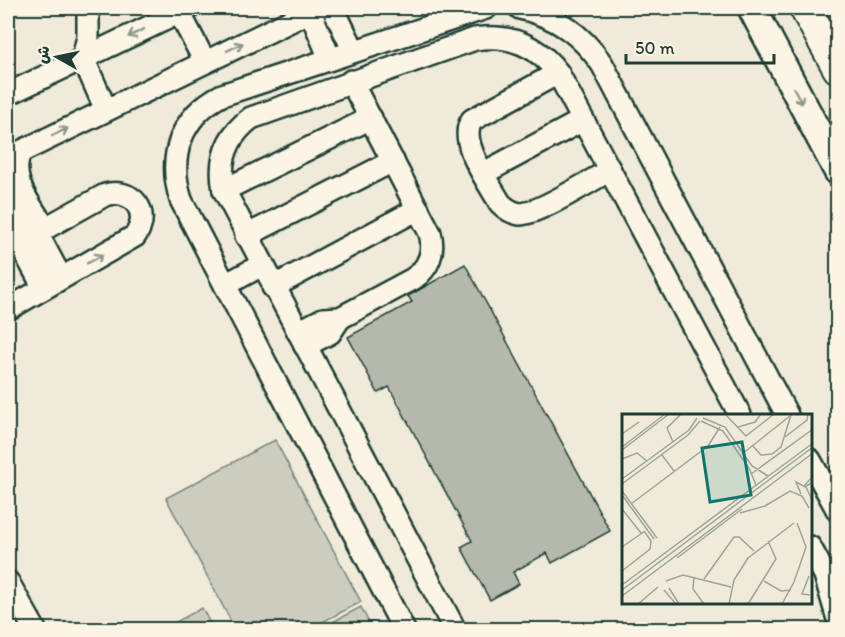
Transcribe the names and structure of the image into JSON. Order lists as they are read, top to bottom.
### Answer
{
  "scale_bar": "50 m",
  "north": "left"
}
